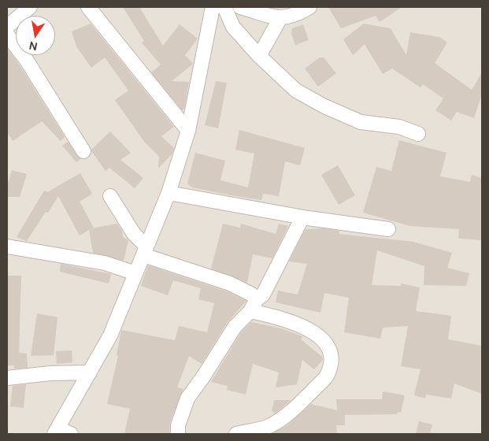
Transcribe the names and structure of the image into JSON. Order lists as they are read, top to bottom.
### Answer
{
  "north": "bottom"
}
